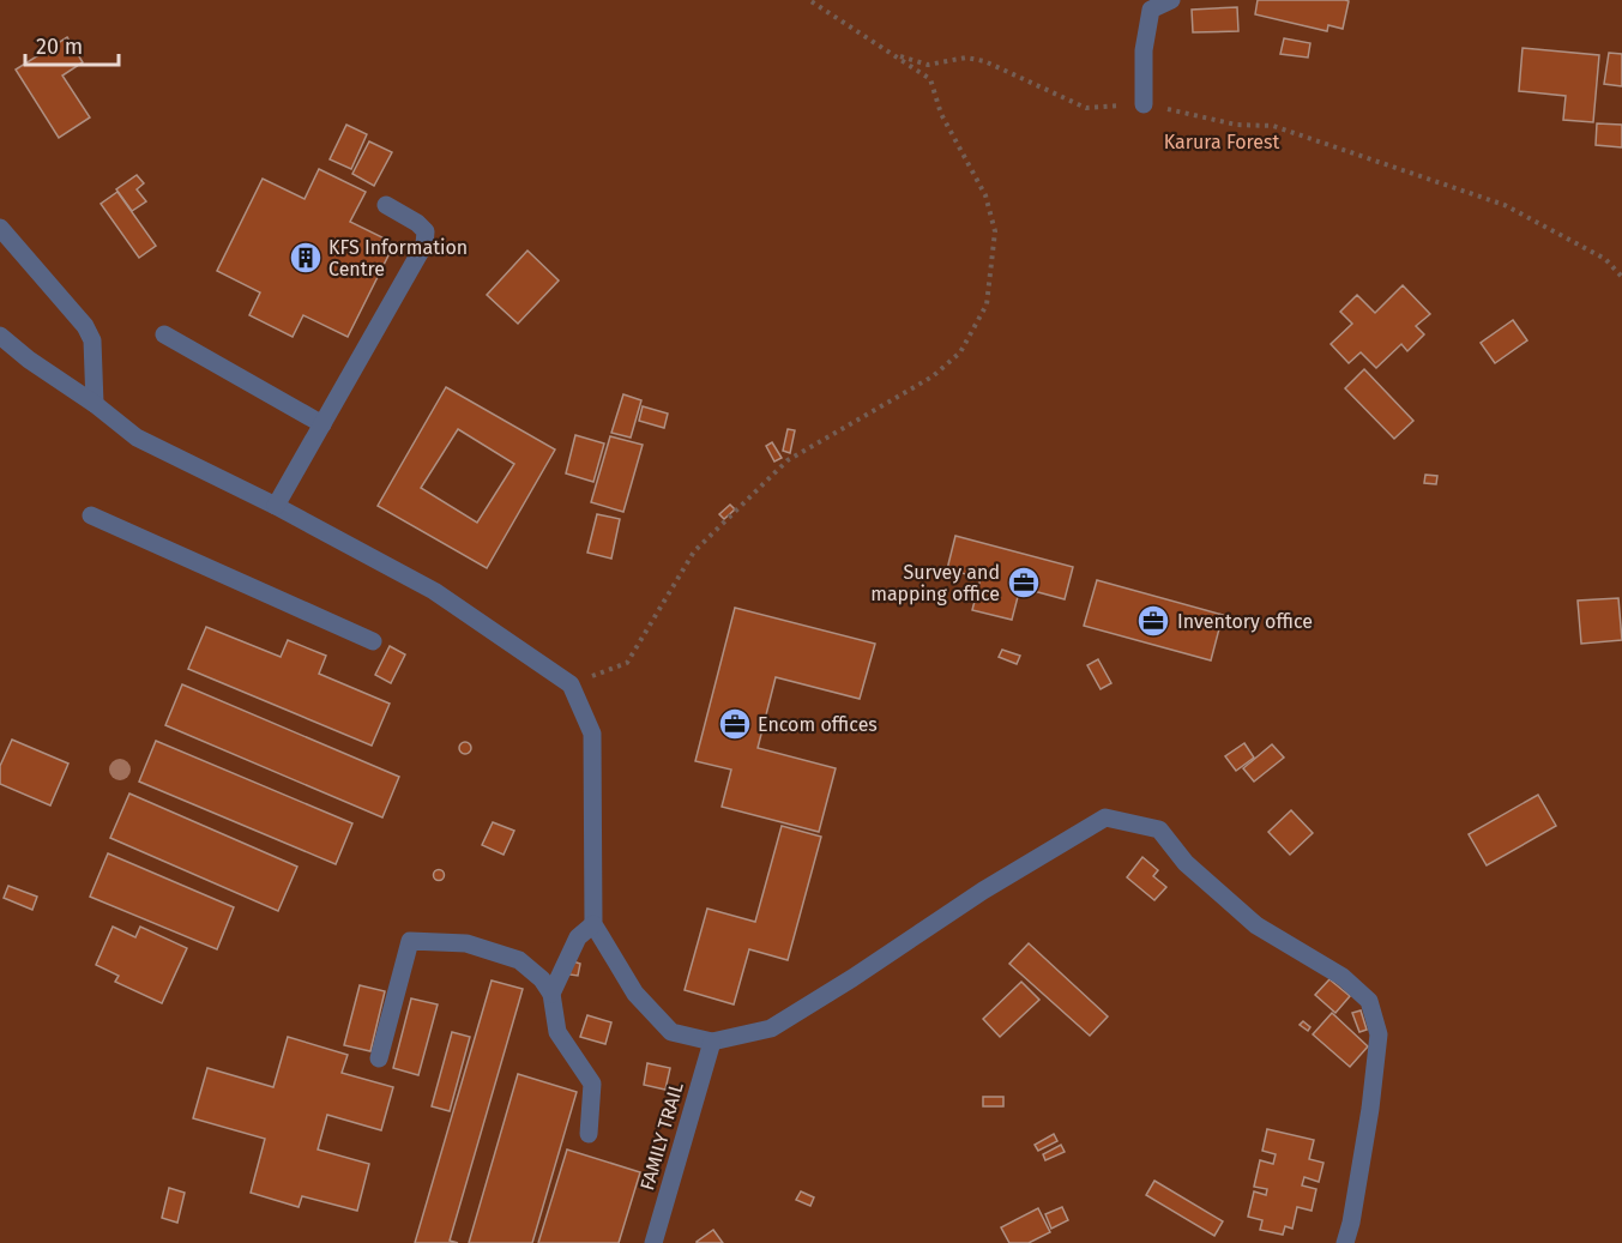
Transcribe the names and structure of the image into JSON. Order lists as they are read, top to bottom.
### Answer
{
  "streets": {
    "street": ["FAMILY TRAIL"]
  },
  "parks": ["Karura Forest"],
  "places": {
    "building": ["KFS Information Centre"],
    "office": ["Survey and mapping office", "Inventory office", "Encom offices"]
  },
  "scale_bar": "20 m"
}
